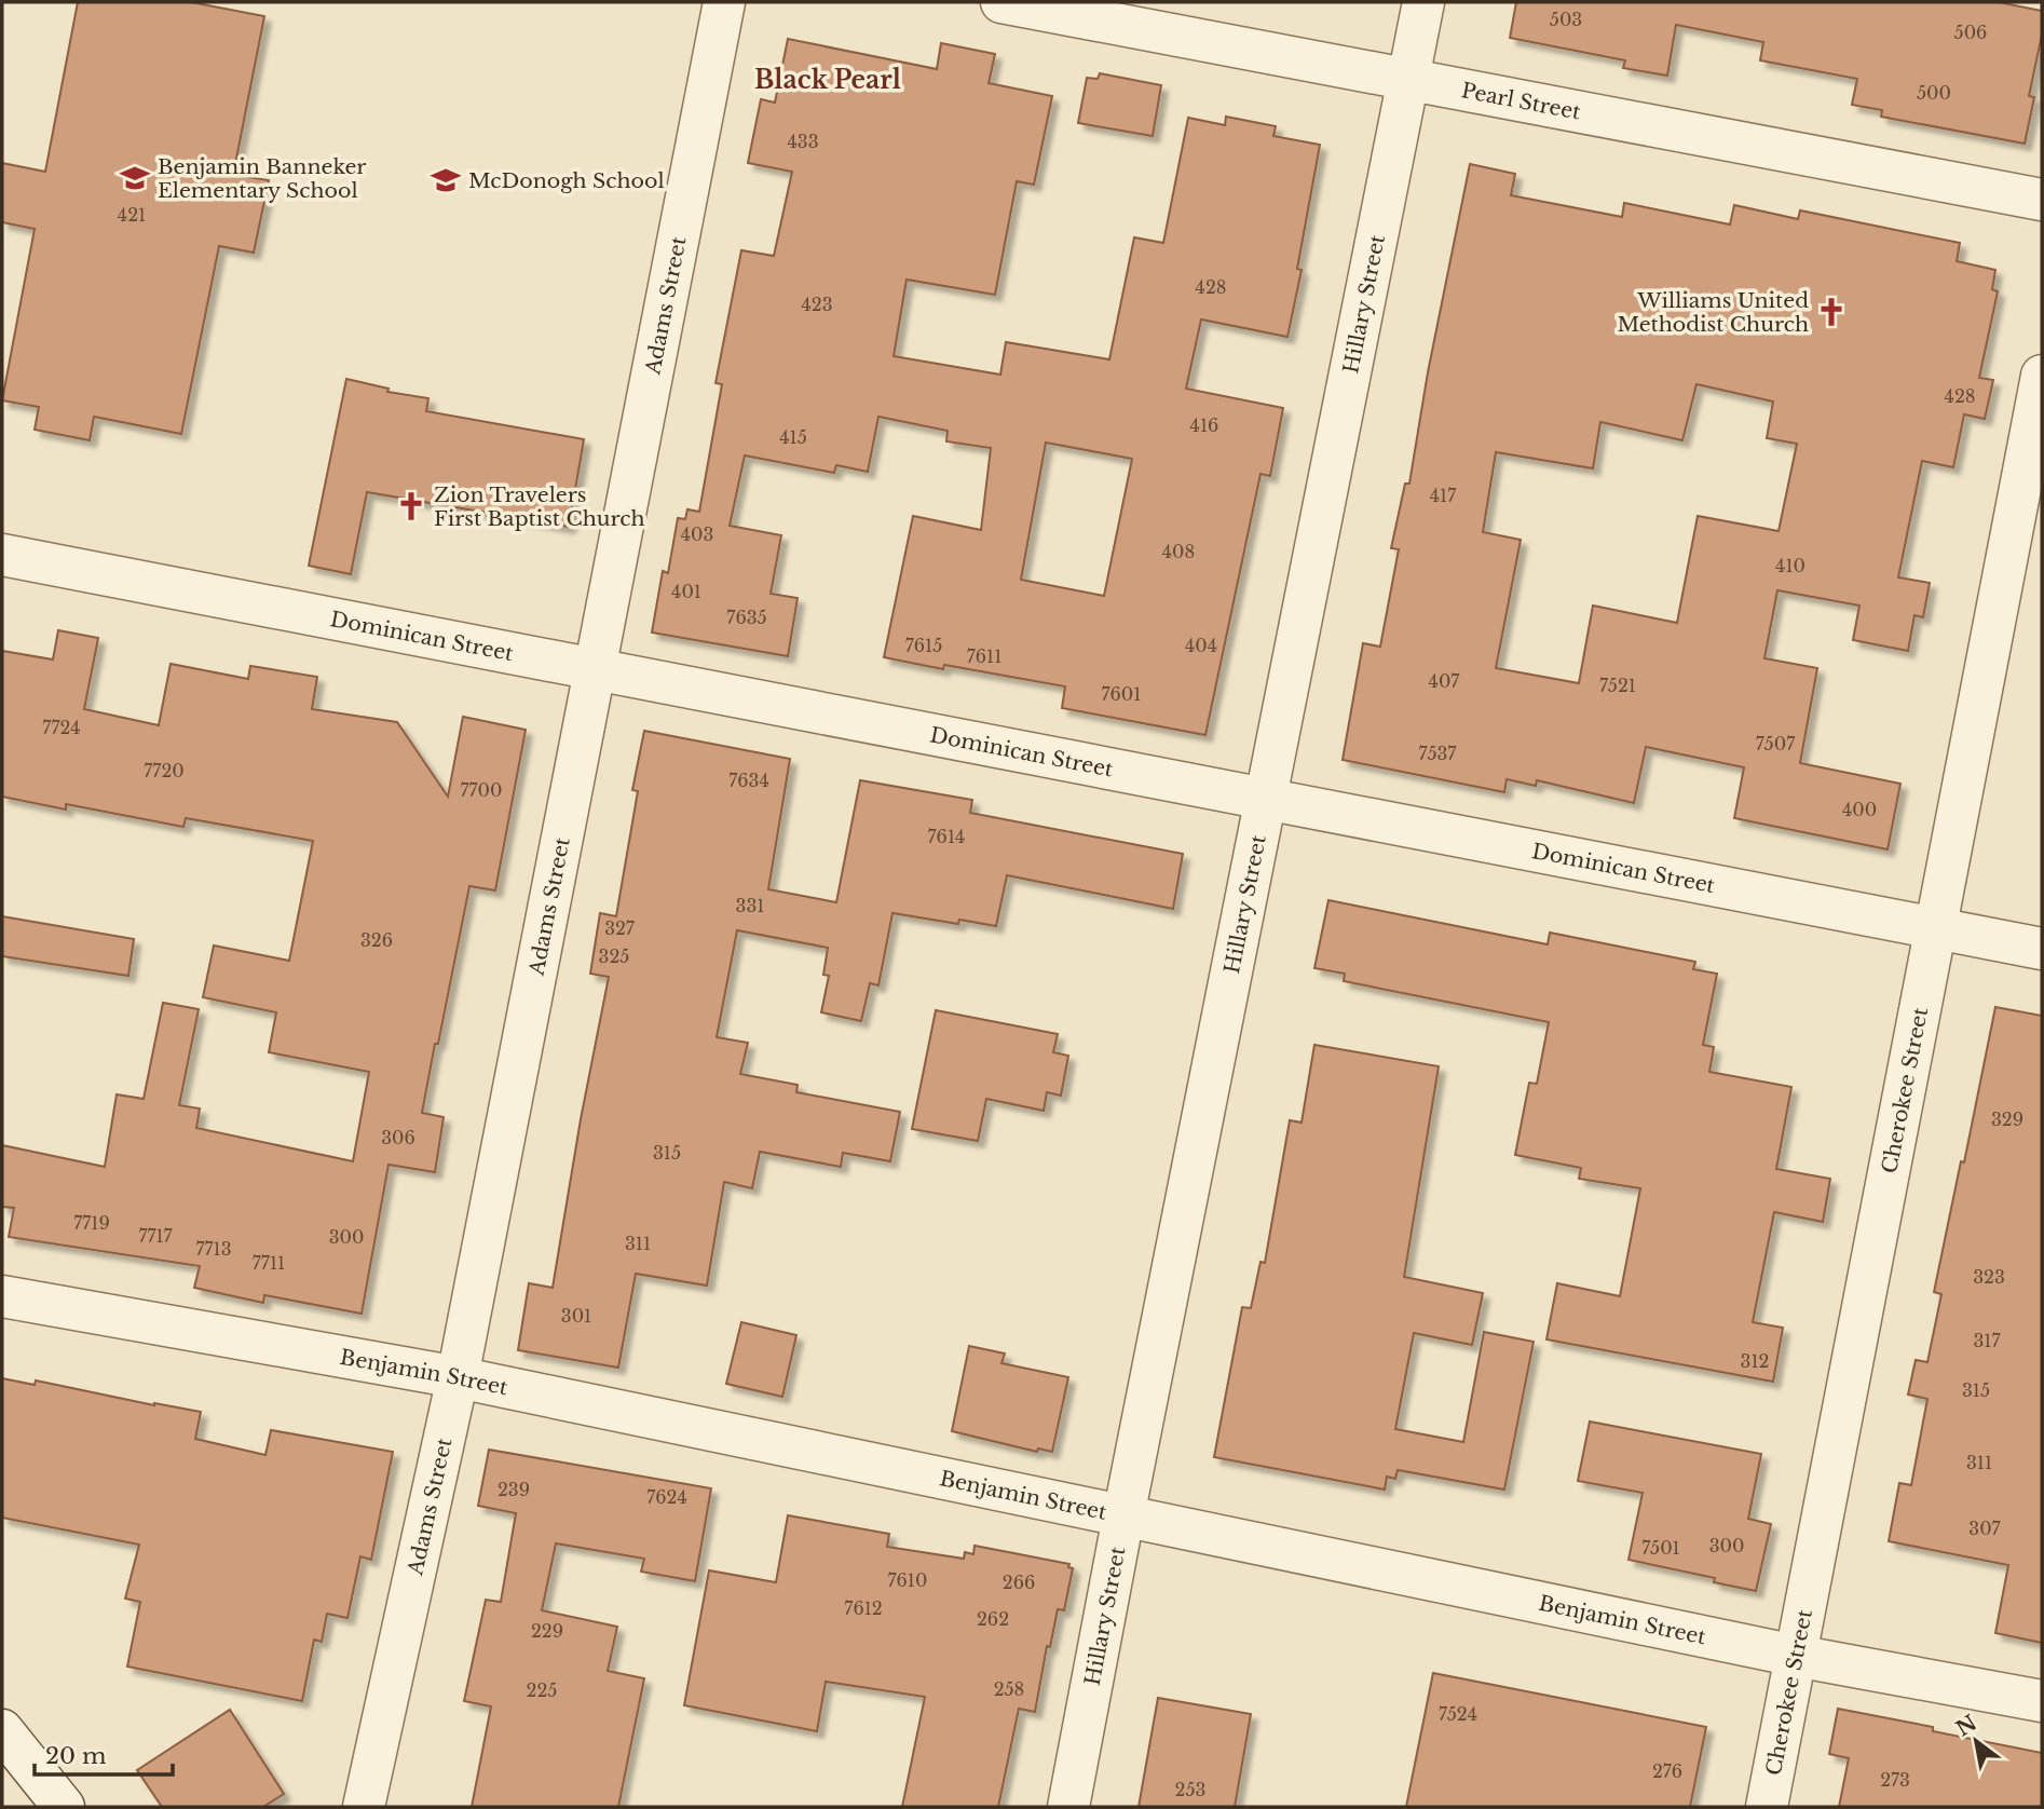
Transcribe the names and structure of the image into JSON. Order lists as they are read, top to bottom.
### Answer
{
  "streets": {
    "street": [
      "Pearl Street",
      "Adams Street",
      "Hillary Street",
      "Dominican Street",
      "Cherokee Street",
      "Benjamin Street"
    ]
  },
  "crossings": [
    ["Pearl Street", "Hillary Street"],
    ["Adams Street", "Dominican Street"],
    ["Adams Street", "Benjamin Street"],
    ["Hillary Street", "Dominican Street"],
    ["Hillary Street", "Benjamin Street"],
    ["Dominican Street", "Cherokee Street"],
    ["Cherokee Street", "Benjamin Street"]
  ],
  "districts": ["Black Pearl"],
  "places": {
    "school or university": ["Benjamin Banneker Elementary School", "McDonogh School"],
    "church": ["Williams United Methodist Church", "Zion Travelers First Baptist Church"]
  },
  "house_numbers": [
    "503",
    "506",
    "500",
    "433",
    "421",
    "428",
    "423",
    "428",
    "416",
    "415",
    "417",
    "403",
    "408",
    "410",
    "401",
    "7635",
    "7615",
    "404",
    "7611",
    "407",
    "7521",
    "7601",
    "7724",
    "7507",
    "7537",
    "7720",
    "7634",
    "7700",
    "400",
    "7614",
    "331",
    "327",
    "326",
    "325",
    "329",
    "306",
    "315",
    "7719",
    "7717",
    "300",
    "311",
    "7713",
    "7711",
    "323",
    "301",
    "317",
    "312",
    "315",
    "311",
    "239",
    "7624",
    "307",
    "300",
    "7501",
    "7610",
    "266",
    "7612",
    "262",
    "229",
    "258",
    "225",
    "7524",
    "276",
    "273",
    "253"
  ],
  "scale_bar": "20 m",
  "north": "top left"
}
